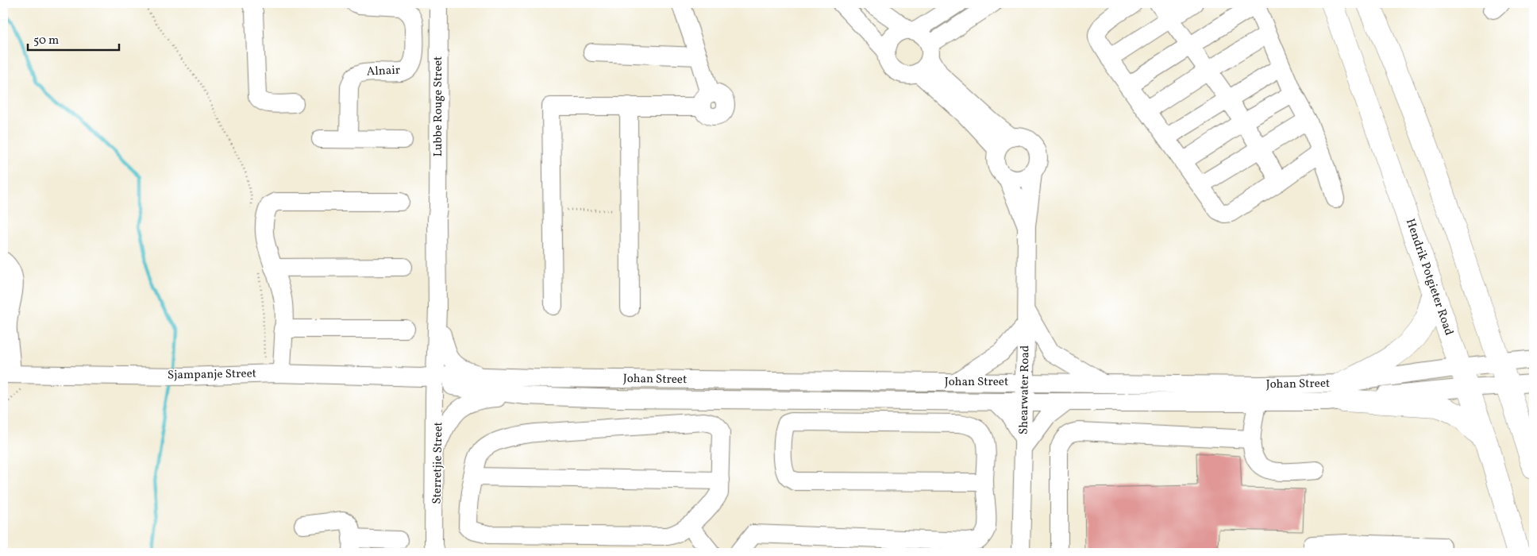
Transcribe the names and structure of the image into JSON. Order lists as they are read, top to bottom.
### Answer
{
  "streets": {
    "main road": ["Hendrik Potgieter Road"],
    "street": [
      "Alnair",
      "Lubbe Rouge Street",
      "Sjampanje Street",
      "Johan Street",
      "Shearwater Road",
      "Sterretjie Street"
    ]
  },
  "crossings": [
    ["Lubbe Rouge Street", "Sjampanje Street"],
    ["Lubbe Rouge Street", "Johan Street"],
    ["Lubbe Rouge Street", "Sterretjie Street"],
    ["Hendrik Potgieter Road", "Johan Street"],
    ["Sjampanje Street", "Johan Street"],
    ["Sjampanje Street", "Sterretjie Street"],
    ["Johan Street", "Shearwater Road"],
    ["Johan Street", "Sterretjie Street"]
  ],
  "scale_bar": "50 m"
}
